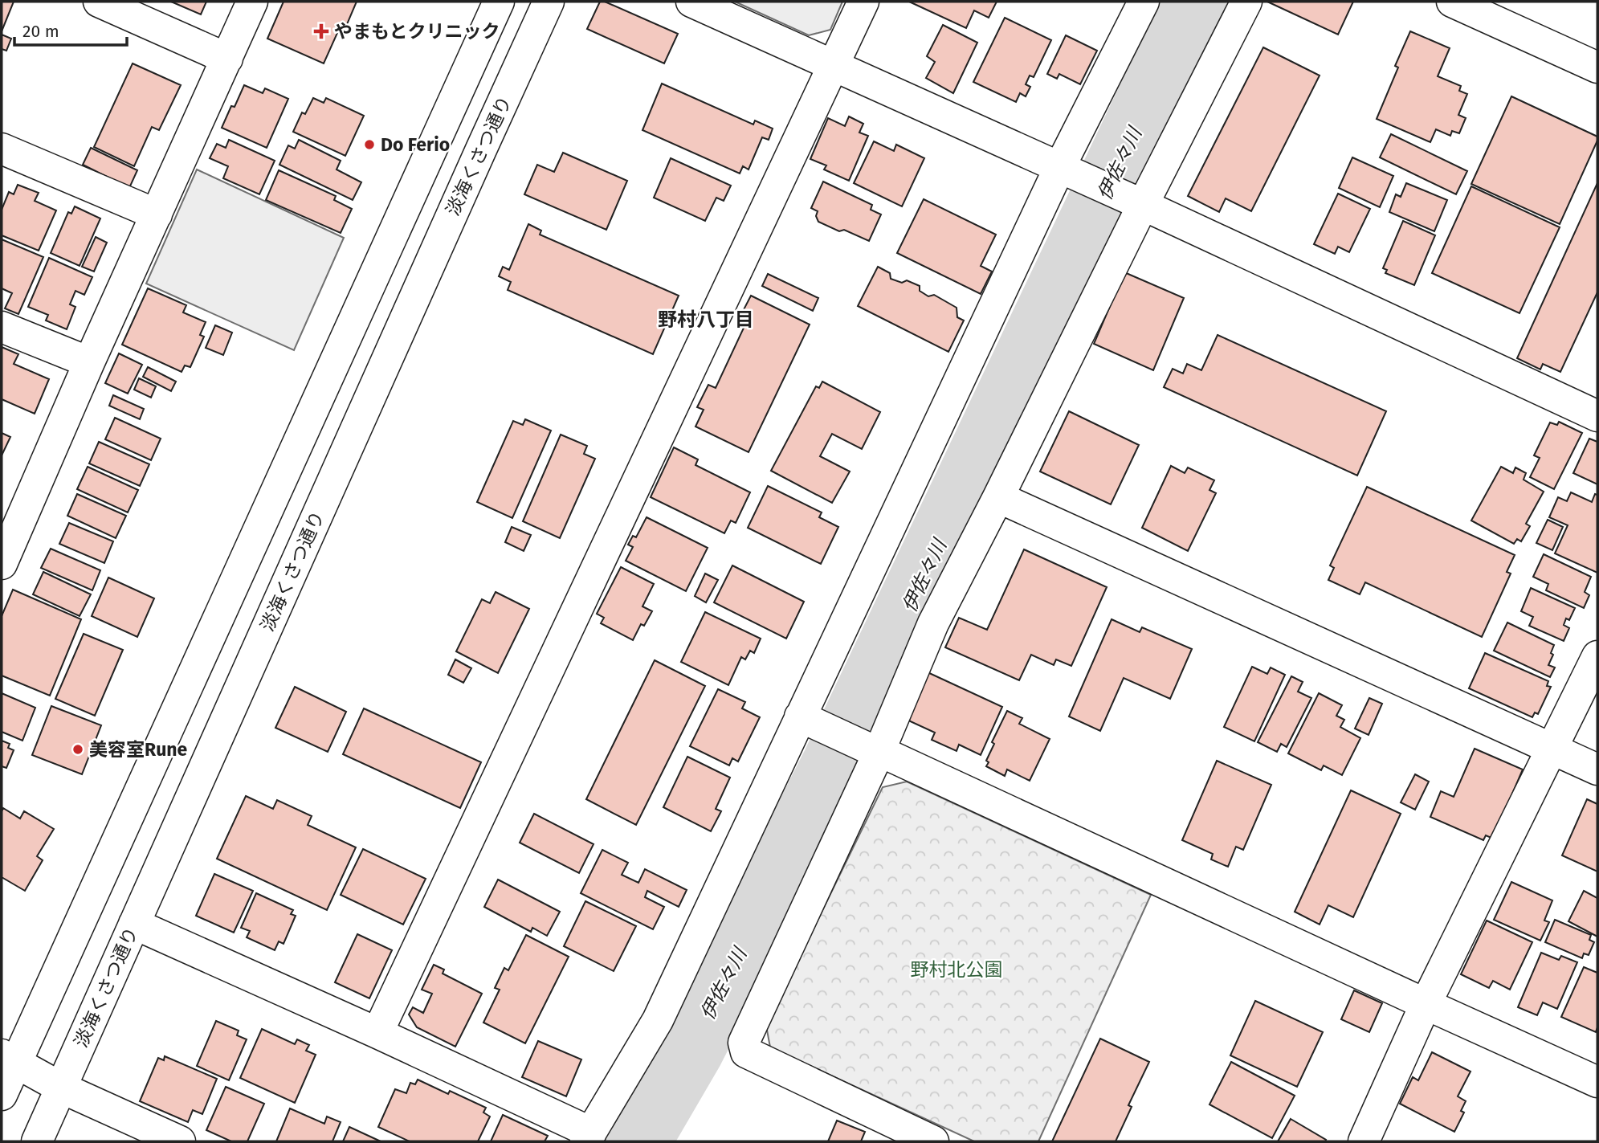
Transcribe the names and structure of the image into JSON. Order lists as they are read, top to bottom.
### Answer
{
  "streets": {
    "street": ["淡海くさつ通り"]
  },
  "districts": ["野村八丁目"],
  "water": ["伊佐々川"],
  "parks": ["野村北公園"],
  "places": {
    "health": ["やまもとクリニック"],
    "other": ["Do Ferio", "美容室Rune"]
  },
  "scale_bar": "20 m"
}
